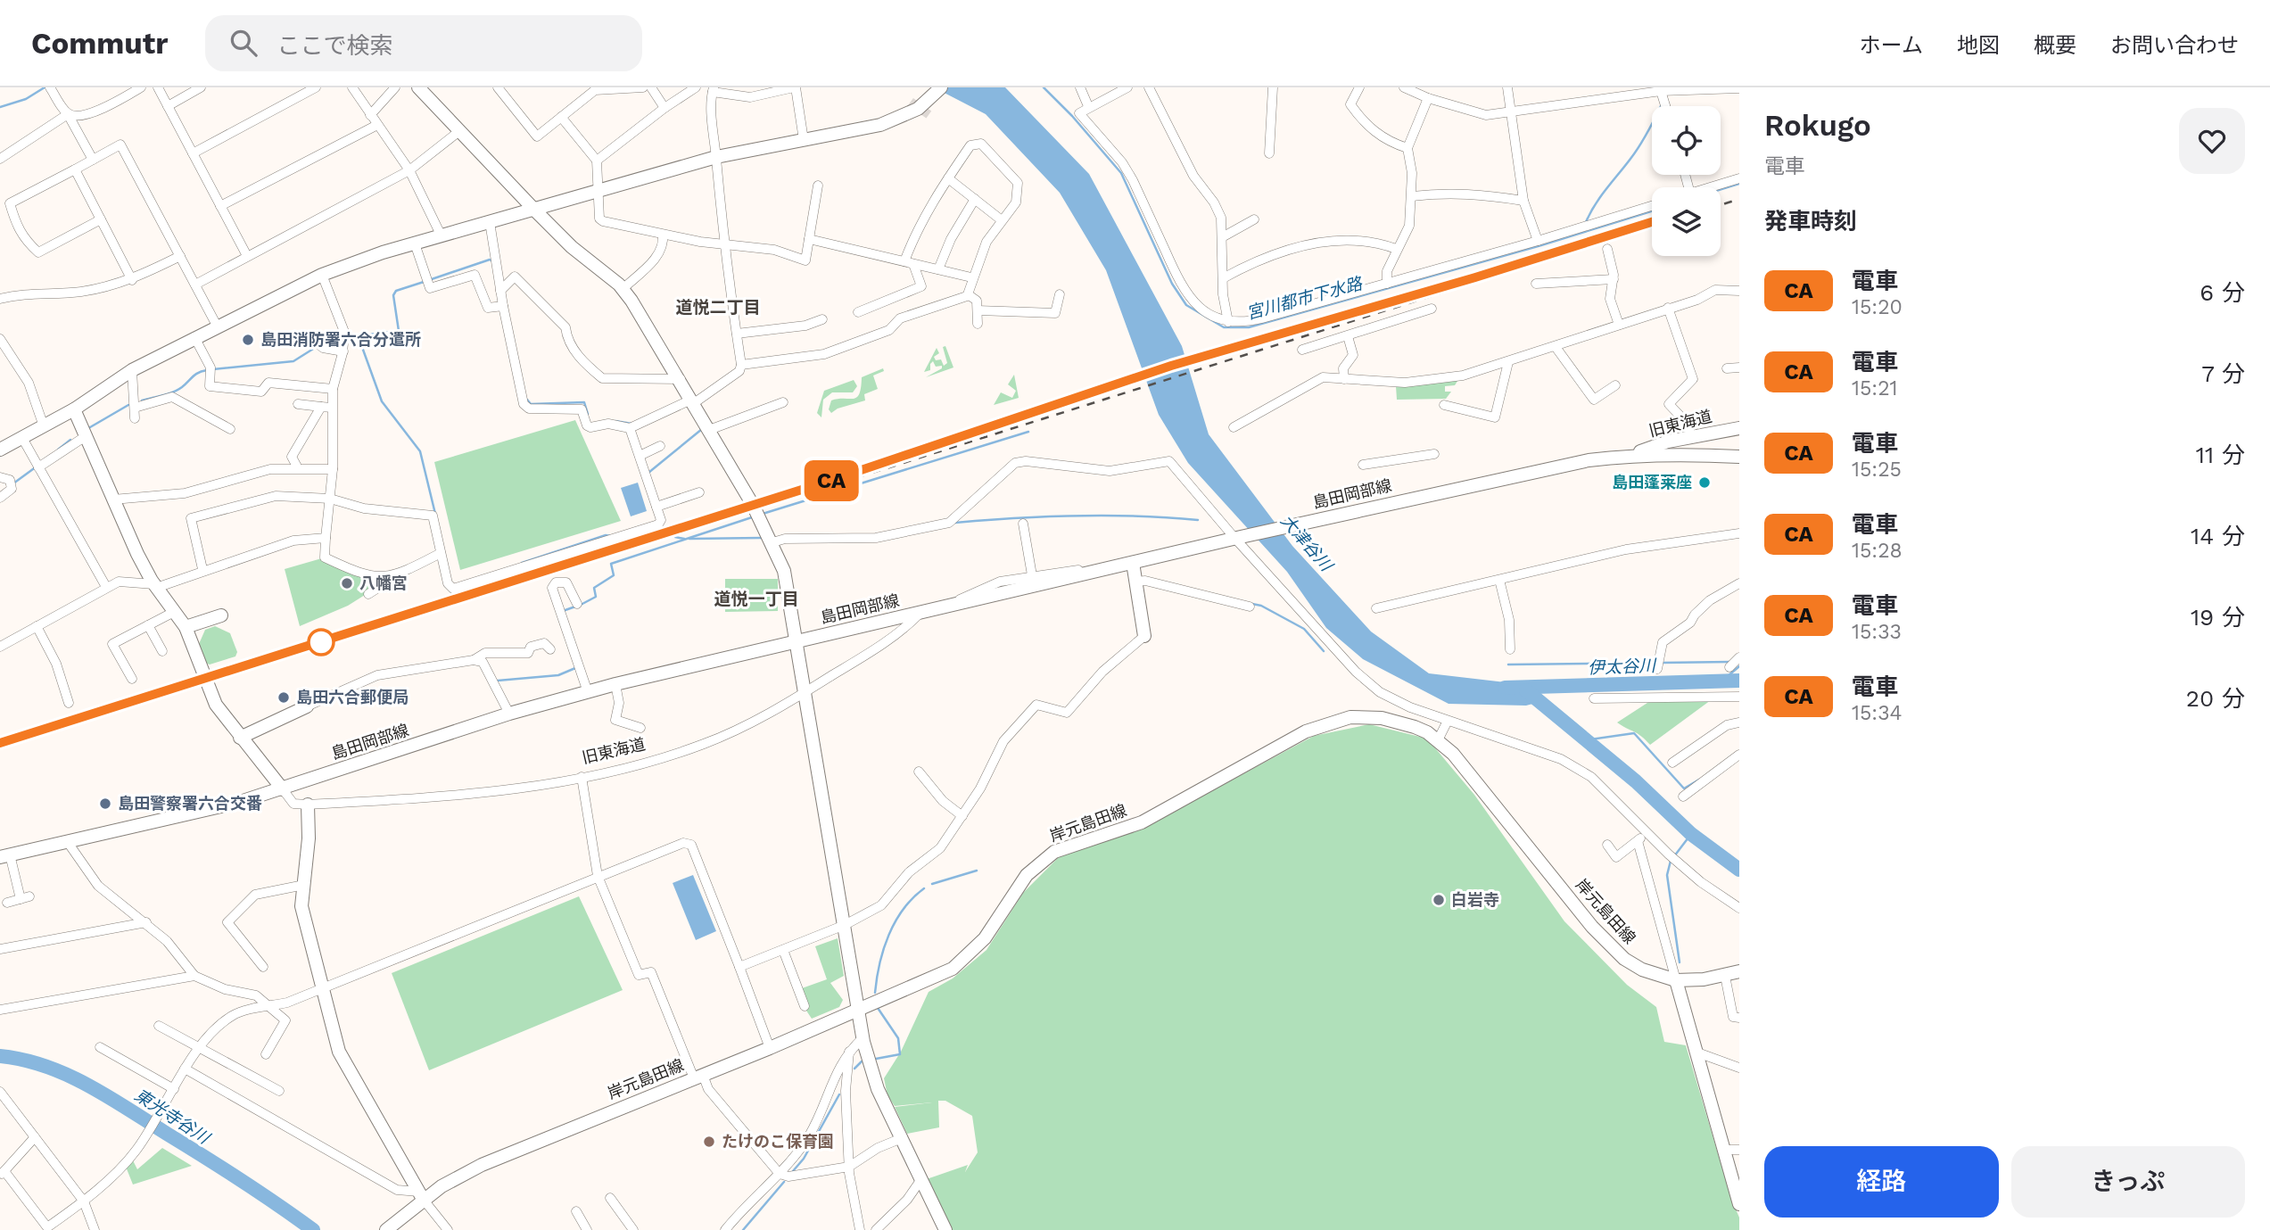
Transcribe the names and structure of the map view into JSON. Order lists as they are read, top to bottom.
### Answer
{
  "streets": {
    "street": ["旧東海道", "島田岡部線", "岸元島田線"]
  },
  "crossings": [
    ["旧東海道", "島田岡部線"]
  ],
  "districts": ["道悦二丁目", "道悦一丁目"],
  "water": [
    "宮川都市下水路",
    "大津谷川",
    "伊太谷川",
    "東光寺谷川"
  ],
  "places": [
    "島田消防署六合分遣所",
    "島田蓬莱座",
    "八幡宮",
    "島田六合郵便局",
    "島田警察署六合交番",
    "白岩寺",
    "たけのこ保育園"
  ],
  "page": {
    "header": "Commutr",
    "search": "ここで検索",
    "nav": [
      "ホーム",
      "地図",
      "概要",
      "お問い合わせ"
    ],
    "on_map": "CA",
    "heading": [
      ["Rokugo", "電車"],
      "発車時刻"
    ],
    "list": [
      {
        "mark": "CA",
        "name": "電車",
        "note": "15:20",
        "value": "6 分"
      },
      {
        "mark": "CA",
        "name": "電車",
        "note": "15:21",
        "value": "7 分"
      },
      {
        "mark": "CA",
        "name": "電車",
        "note": "15:25",
        "value": "11 分"
      },
      {
        "mark": "CA",
        "name": "電車",
        "note": "15:28",
        "value": "14 分"
      },
      {
        "mark": "CA",
        "name": "電車",
        "note": "15:33",
        "value": "19 分"
      },
      {
        "mark": "CA",
        "name": "電車",
        "note": "15:34",
        "value": "20 分"
      }
    ],
    "buttons": ["経路", "きっぷ"]
  }
}
